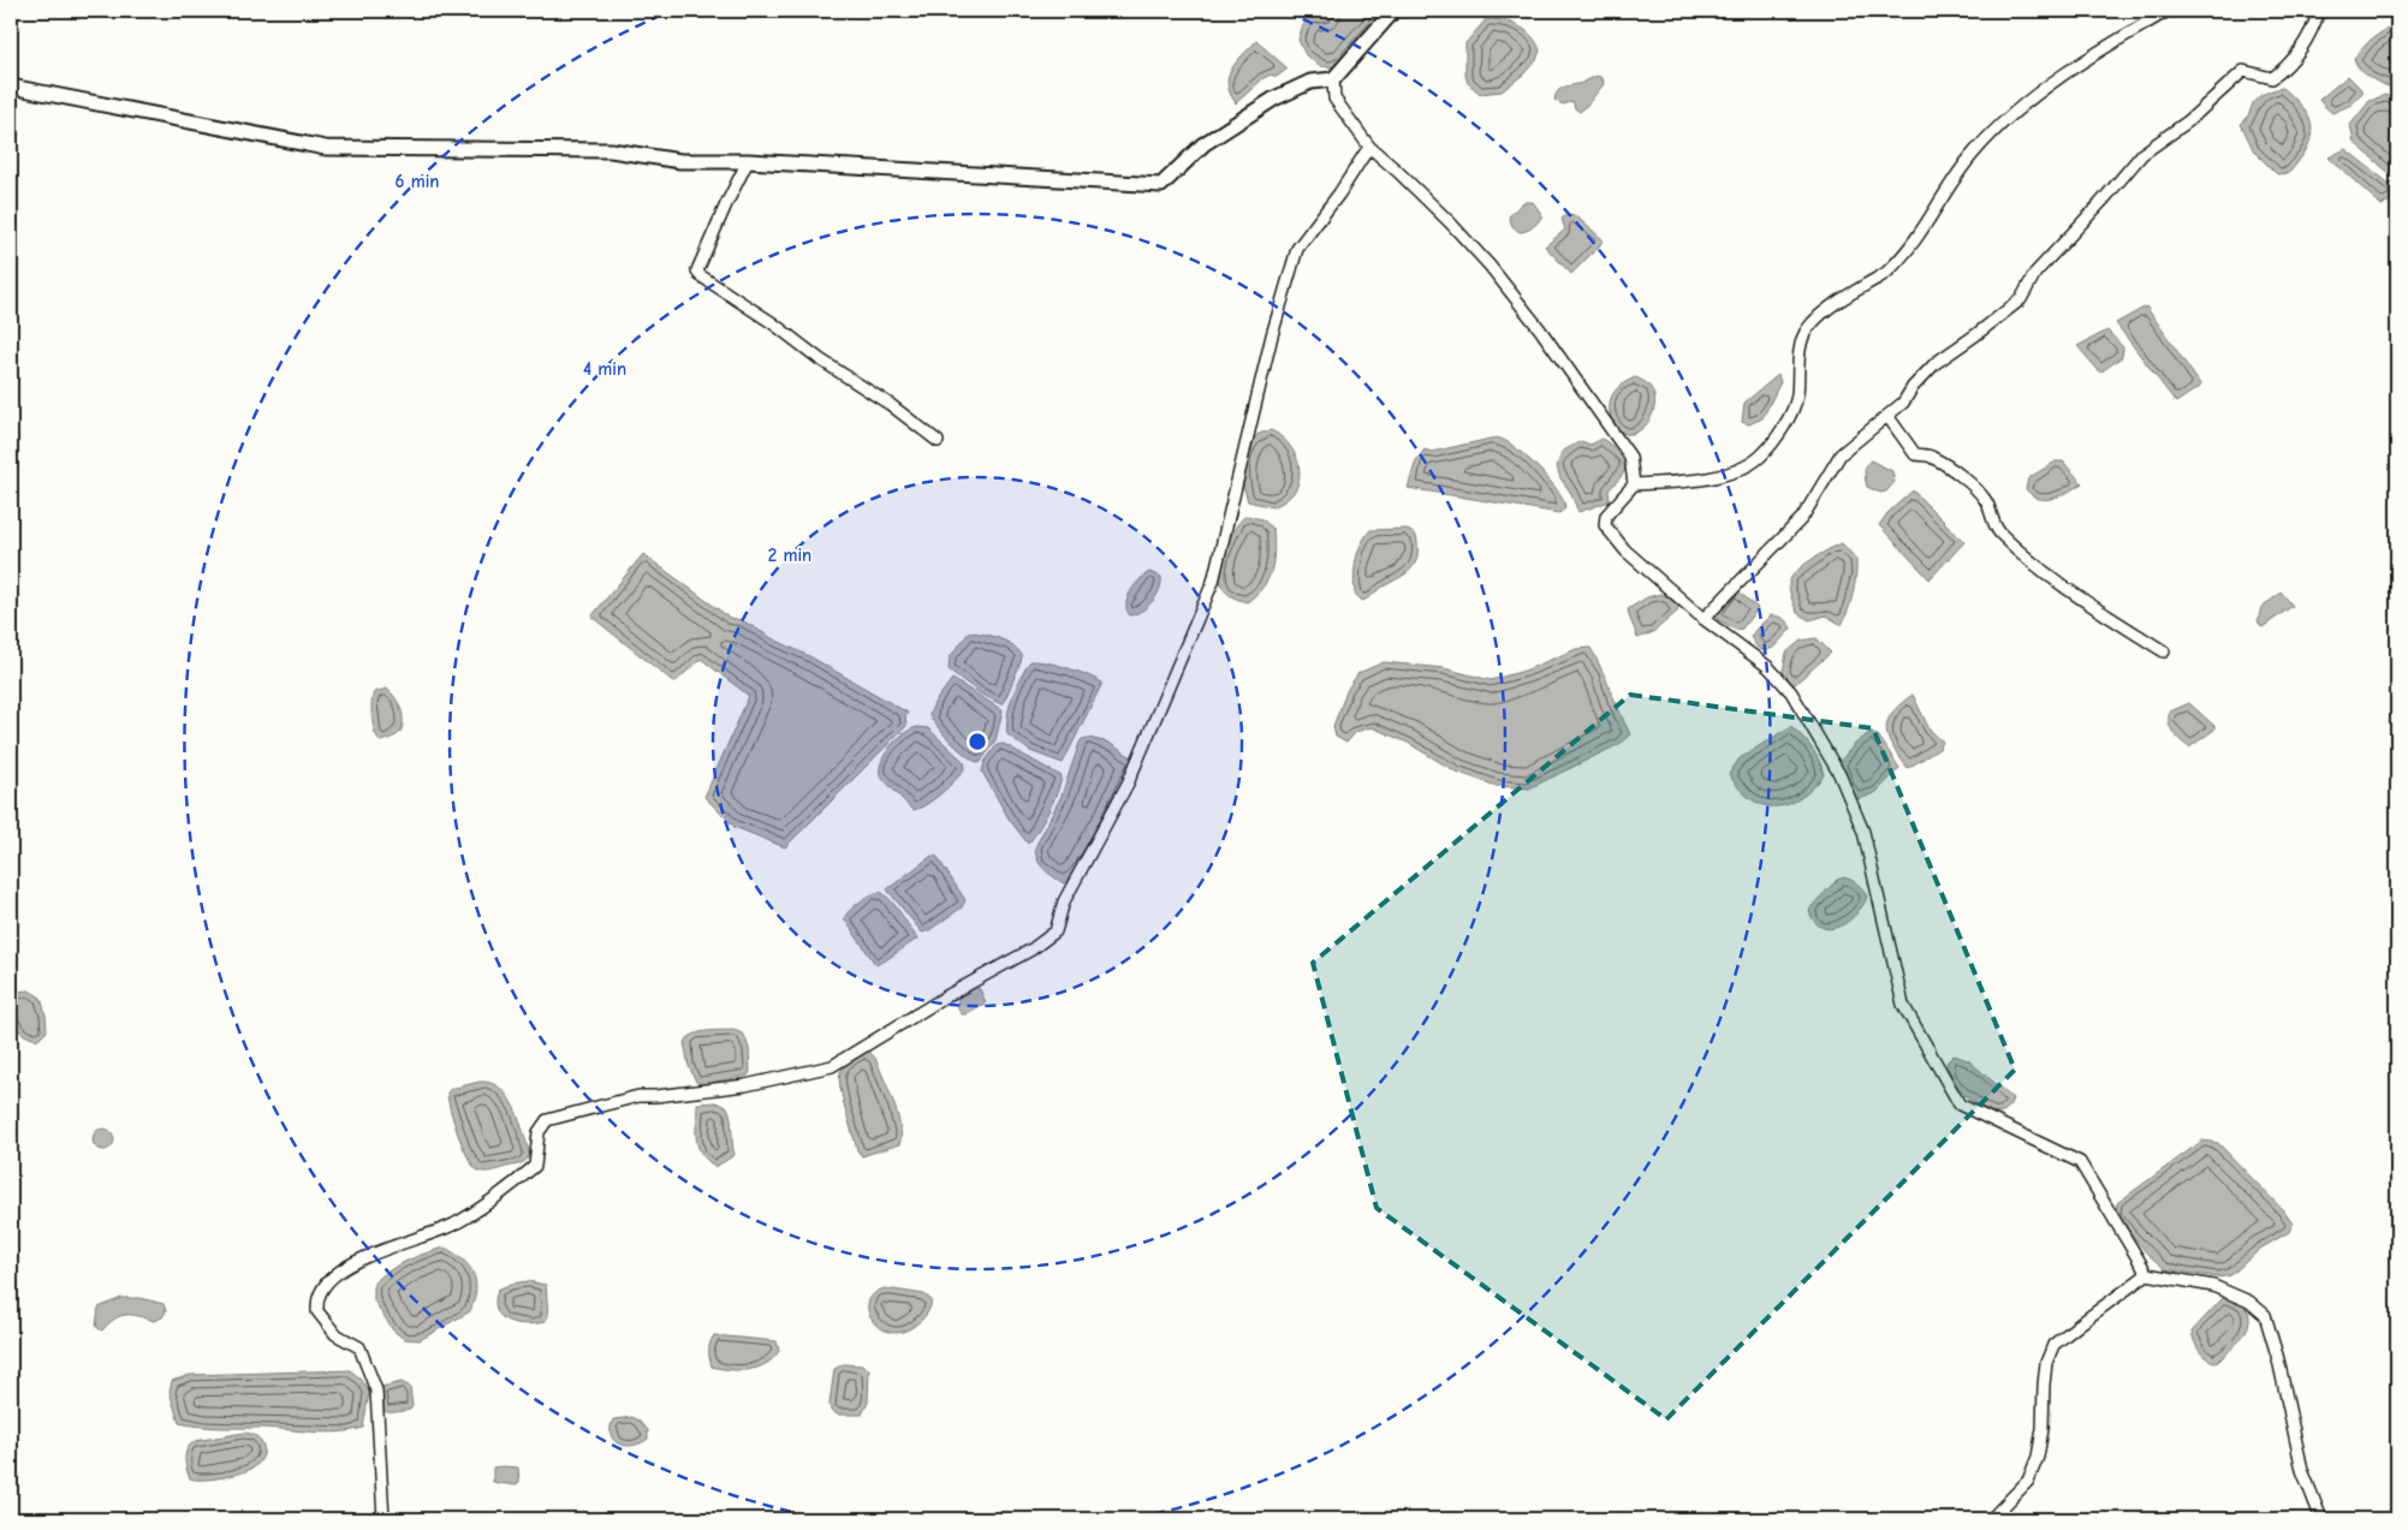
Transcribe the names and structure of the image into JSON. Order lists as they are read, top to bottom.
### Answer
{
  "rings": ["6 min", "4 min", "2 min"]
}
